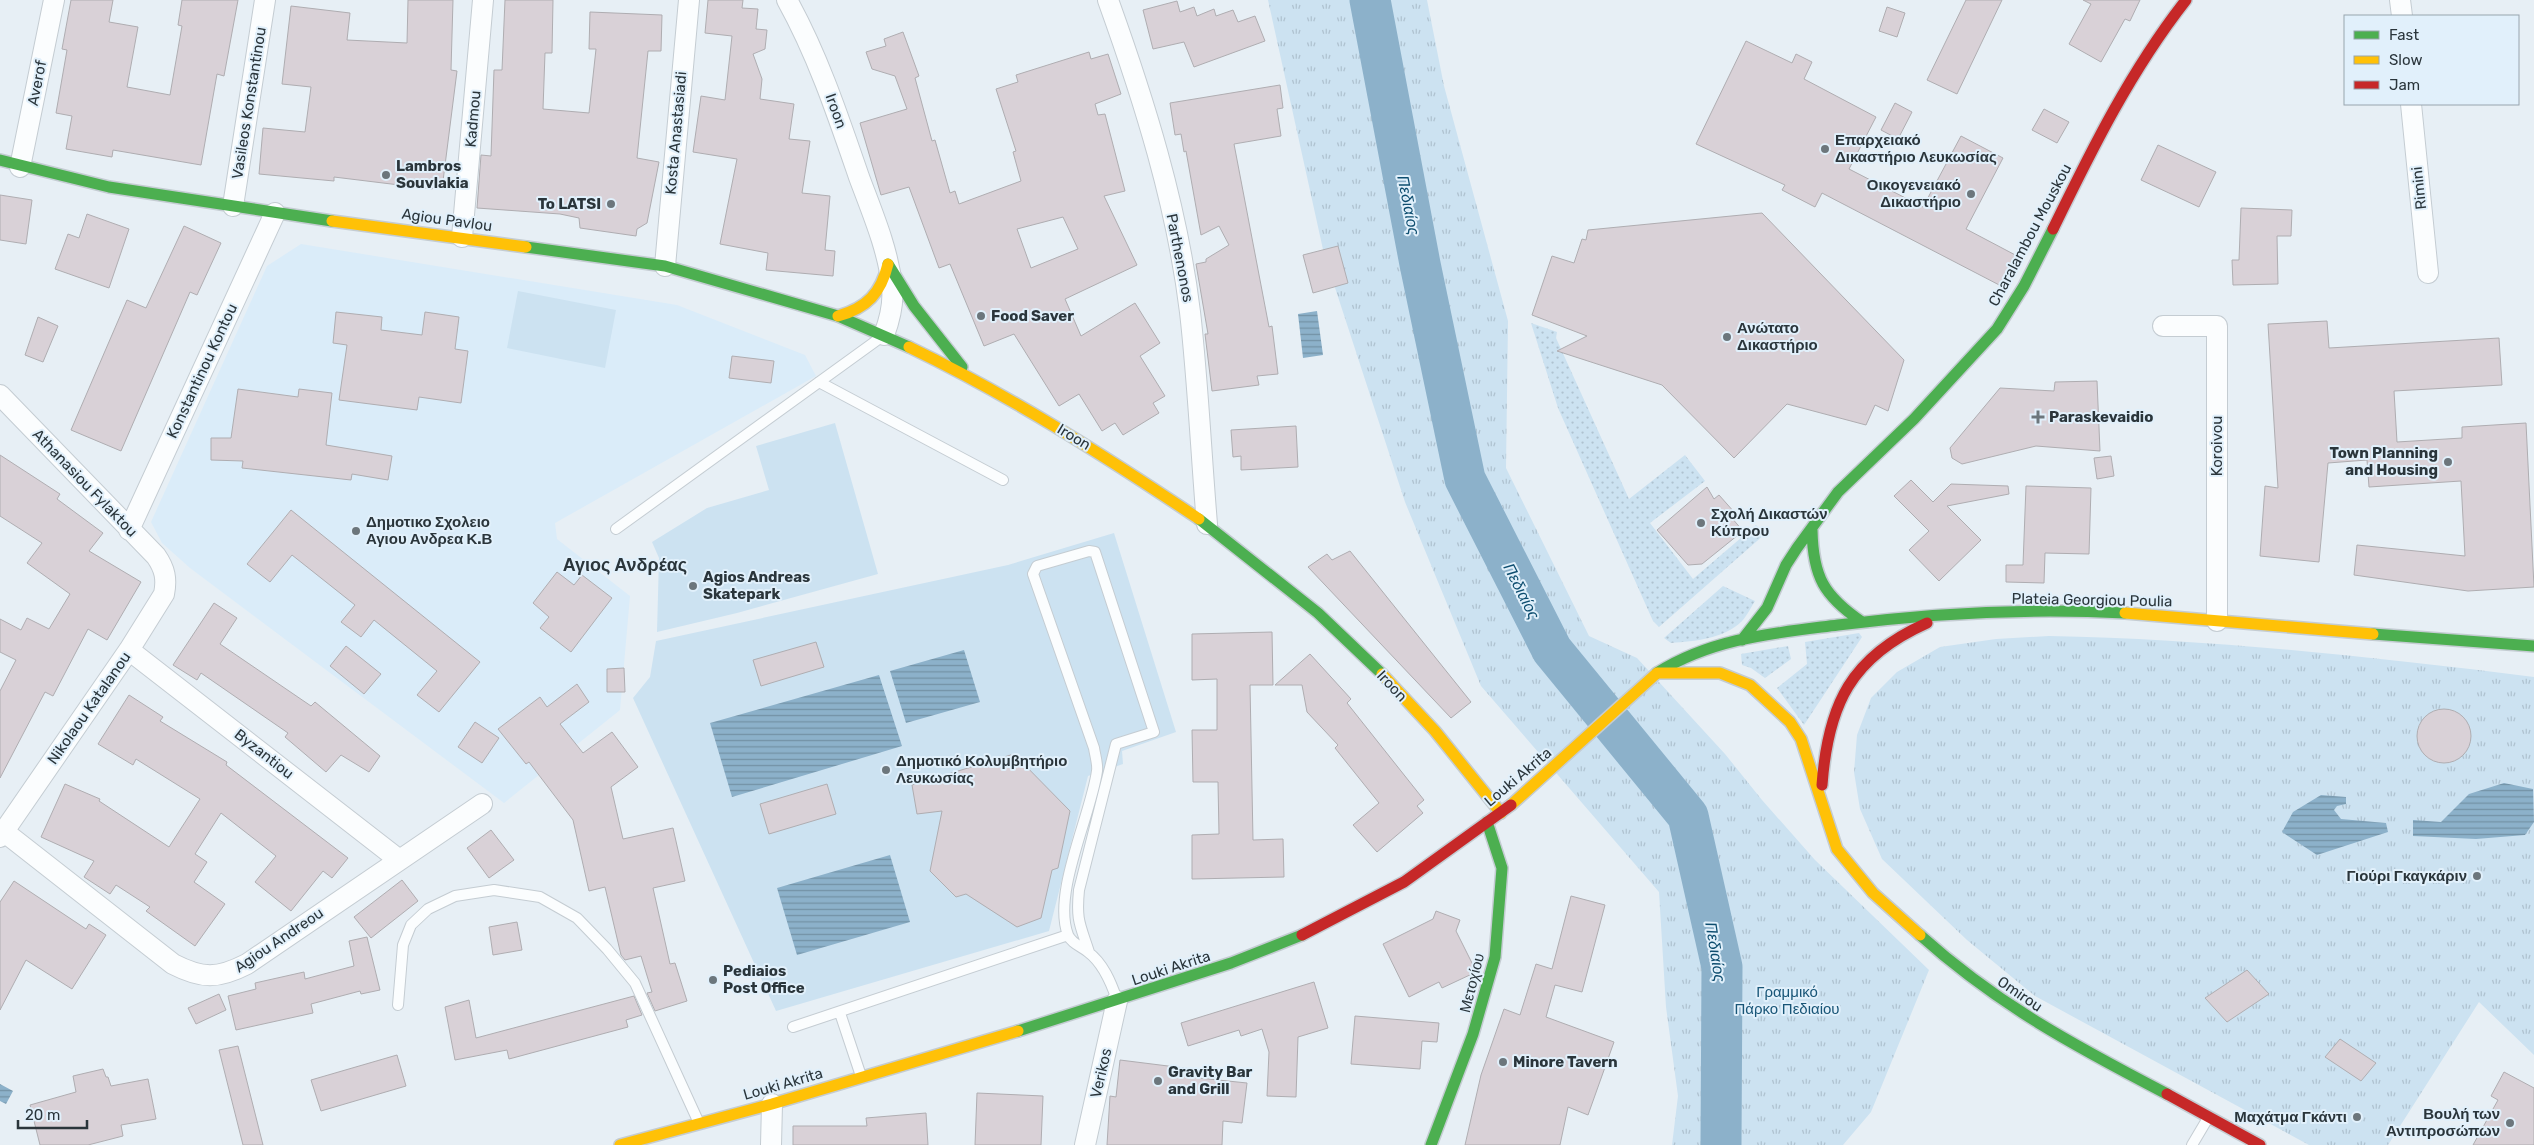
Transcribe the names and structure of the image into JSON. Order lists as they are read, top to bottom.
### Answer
{
  "streets": {
    "main road": [
      "Iroon",
      "Agiou Pavlou",
      "Charalambou Mouskou",
      "Plateia Georgiou Poulia",
      "Louki Akrita",
      "Μετοχίου",
      "Omirou"
    ],
    "street": [
      "Averof",
      "Vasileos Konstantinou",
      "Kadmou",
      "Kosta Anastasiadi",
      "Rimini",
      "Parthenonos",
      "Konstantinou Kontou",
      "Koroivou",
      "Athanasiou Fylaktou",
      "Nikolaou Katalanou",
      "Byzantiou",
      "Agiou Andreou",
      "Verikos"
    ]
  },
  "crossings": [
    ["Averof", "Agiou Pavlou"],
    ["Vasileos Konstantinou", "Agiou Pavlou"],
    ["Iroon", "Agiou Pavlou"],
    ["Iroon", "Parthenonos"],
    ["Iroon", "Louki Akrita"],
    ["Kadmou", "Agiou Pavlou"],
    ["Kosta Anastasiadi", "Agiou Pavlou"],
    ["Agiou Pavlou", "Konstantinou Kontou"],
    ["Charalambou Mouskou", "Plateia Georgiou Poulia"],
    ["Konstantinou Kontou", "Athanasiou Fylaktou"],
    ["Koroivou", "Plateia Georgiou Poulia"],
    ["Athanasiou Fylaktou", "Nikolaou Katalanou"],
    ["Plateia Georgiou Poulia", "Louki Akrita"],
    ["Plateia Georgiou Poulia", "Omirou"],
    ["Nikolaou Katalanou", "Byzantiou"],
    ["Nikolaou Katalanou", "Agiou Andreou"],
    ["Byzantiou", "Agiou Andreou"],
    ["Louki Akrita", "Μετοχίου"],
    ["Louki Akrita", "Omirou"],
    ["Louki Akrita", "Verikos"]
  ],
  "districts": ["Αγιος Ανδρέας"],
  "water": ["Πεδιαίος"],
  "parks": ["Γραμμικό Πάρκο Πεδιαίου"],
  "places": {
    "other": [
      "Επαρχειακό Δικαστήριο Λευκωσίας",
      "Lambros Souvlakia",
      "Οικογενειακό Δικαστήριο",
      "To LATSI",
      "Food Saver",
      "Ανώτατο Δικαστήριο",
      "Town Planning and Housing",
      "Σχολή Δικαστών Κύπρου",
      "Δημοτικο Σχολειο Αγιου Ανδρεα Κ.Β",
      "Agios Andreas Skatepark",
      "Δημοτικό Κολυμβητήριο Λευκωσίας",
      "Γιούρι Γκαγκάριν",
      "Pediaios Post Office",
      "Minore Tavern",
      "Gravity Bar and Grill",
      "Μαχάτμα Γκάντι",
      "Βουλή των Αντιπροσώπων"
    ],
    "health": ["Paraskevaidio"]
  },
  "legend": ["Fast", "Slow", "Jam"],
  "scale_bar": "20 m"
}
